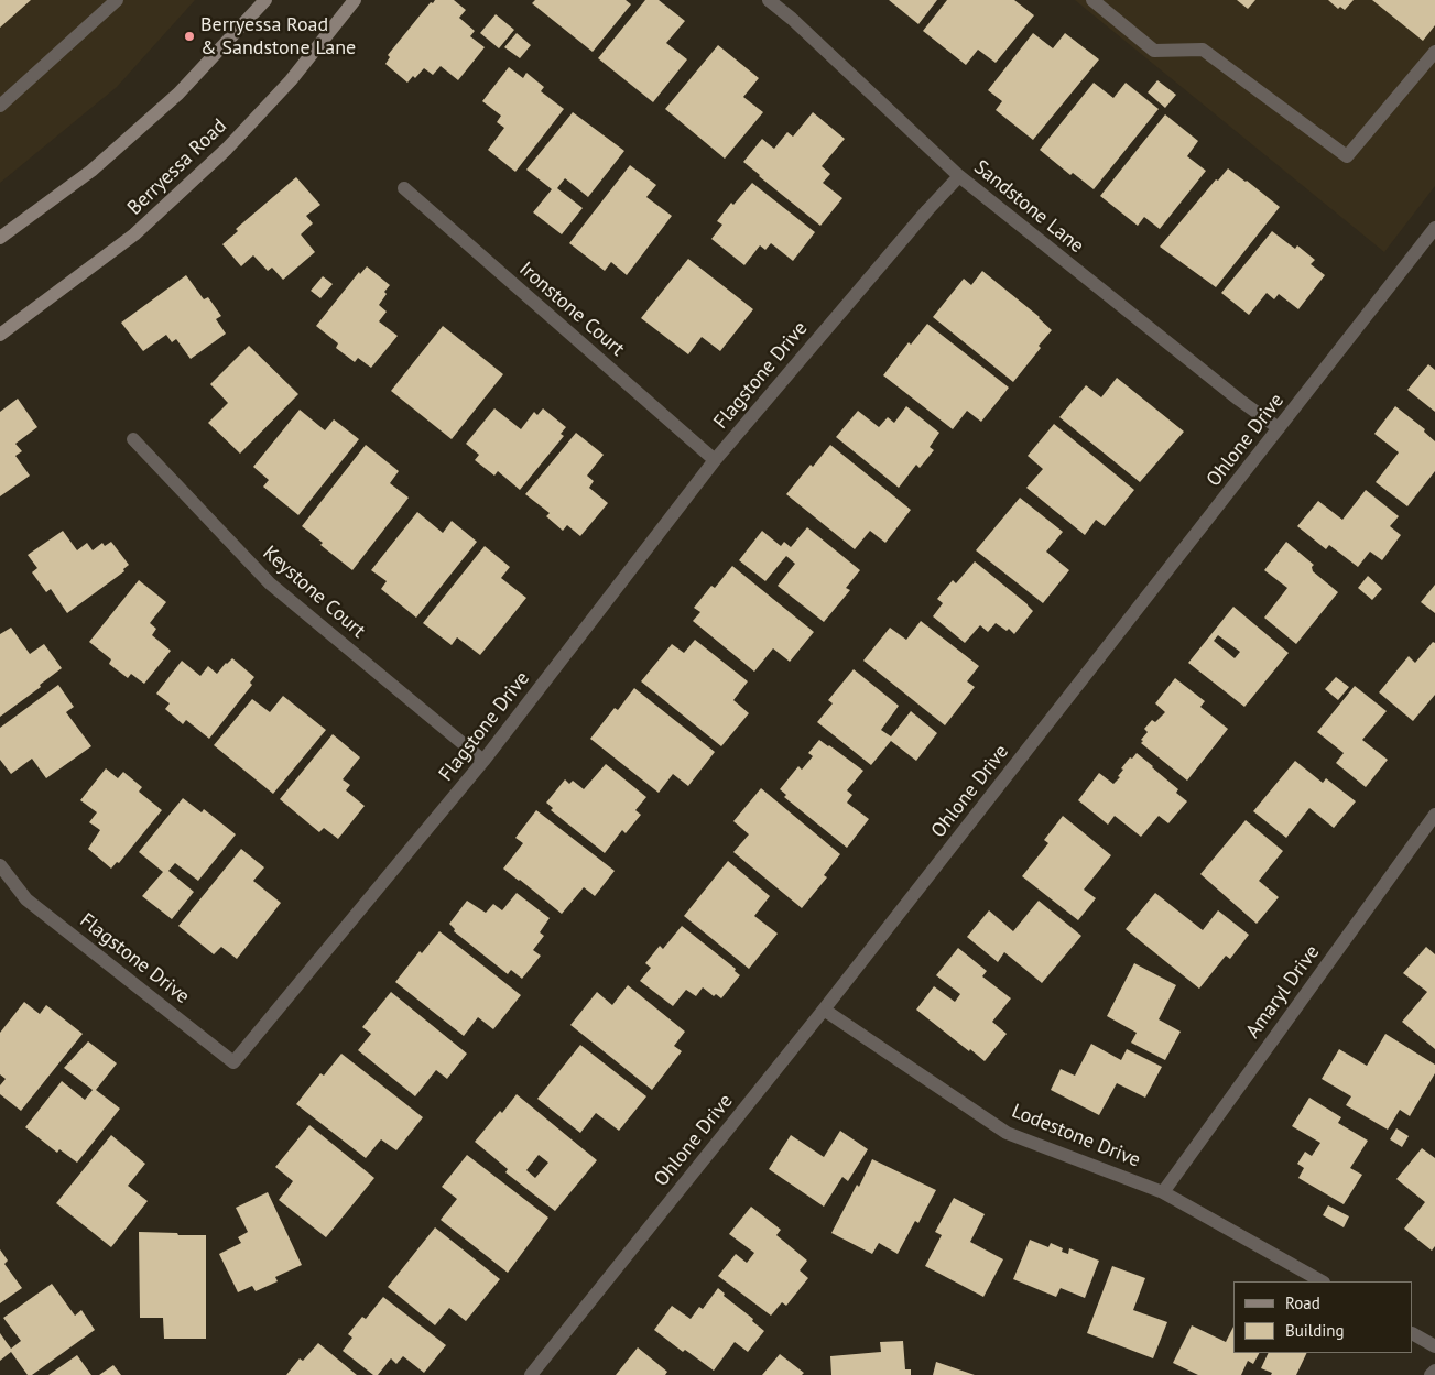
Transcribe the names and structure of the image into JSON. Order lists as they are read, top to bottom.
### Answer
{
  "streets": {
    "main road": ["Berryessa Road"],
    "street": [
      "Sandstone Lane",
      "Ironstone Court",
      "Flagstone Drive",
      "Ohlone Drive",
      "Keystone Court",
      "Amaryl Drive",
      "Lodestone Drive"
    ]
  },
  "crossings": [
    ["Sandstone Lane", "Flagstone Drive"],
    ["Sandstone Lane", "Ohlone Drive"],
    ["Ironstone Court", "Flagstone Drive"],
    ["Flagstone Drive", "Keystone Court"],
    ["Ohlone Drive", "Lodestone Drive"],
    ["Amaryl Drive", "Lodestone Drive"]
  ],
  "places": ["Berryessa Road & Sandstone Lane"],
  "legend": ["Road", "Building"]
}
